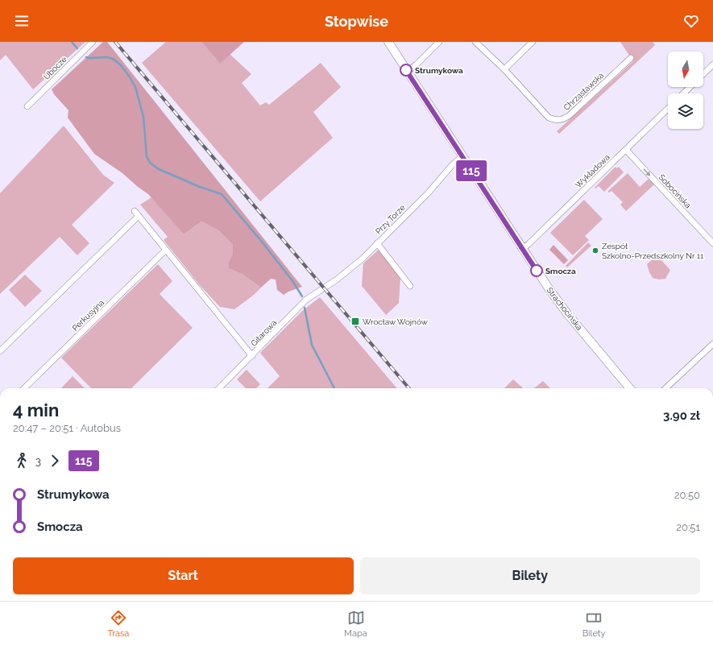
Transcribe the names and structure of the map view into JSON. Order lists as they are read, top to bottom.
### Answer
{
  "streets": {
    "main road": ["Strachocińska"],
    "street": [
      "Ubocze",
      "Chrząstawska",
      "Wykładowa",
      "Sobocińska",
      "Przy Torze",
      "Perkusyjna",
      "Gitarowa"
    ]
  },
  "crossings": [
    ["Wykładowa", "Sobocińska"],
    ["Wykładowa", "Strachocińska"],
    ["Przy Torze", "Strachocińska"],
    ["Przy Torze", "Gitarowa"]
  ],
  "one_way": ["Sobocińska"],
  "places": {
    "other": ["Strumykowa", "Zespół Szkolno-Przedszkolny Nr 11", "Smocza"],
    "transit": ["Wrocław Wojnów"]
  },
  "lines": ["bus line 115"],
  "north": "bottom",
  "page": {
    "header": "Stopwise",
    "on_map": "115",
    "heading": ["4 min", "20:47 – 20:51 · Autobus", "3.90 zł"],
    "legs": ["3", "115"],
    "list": [
      {
        "name": "Strumykowa",
        "value": "20:50"
      },
      {
        "name": "Smocza",
        "value": "20:51"
      }
    ],
    "buttons": ["Start", "Bilety"],
    "tabs": ["Trasa", "Mapa", "Bilety"]
  }
}
